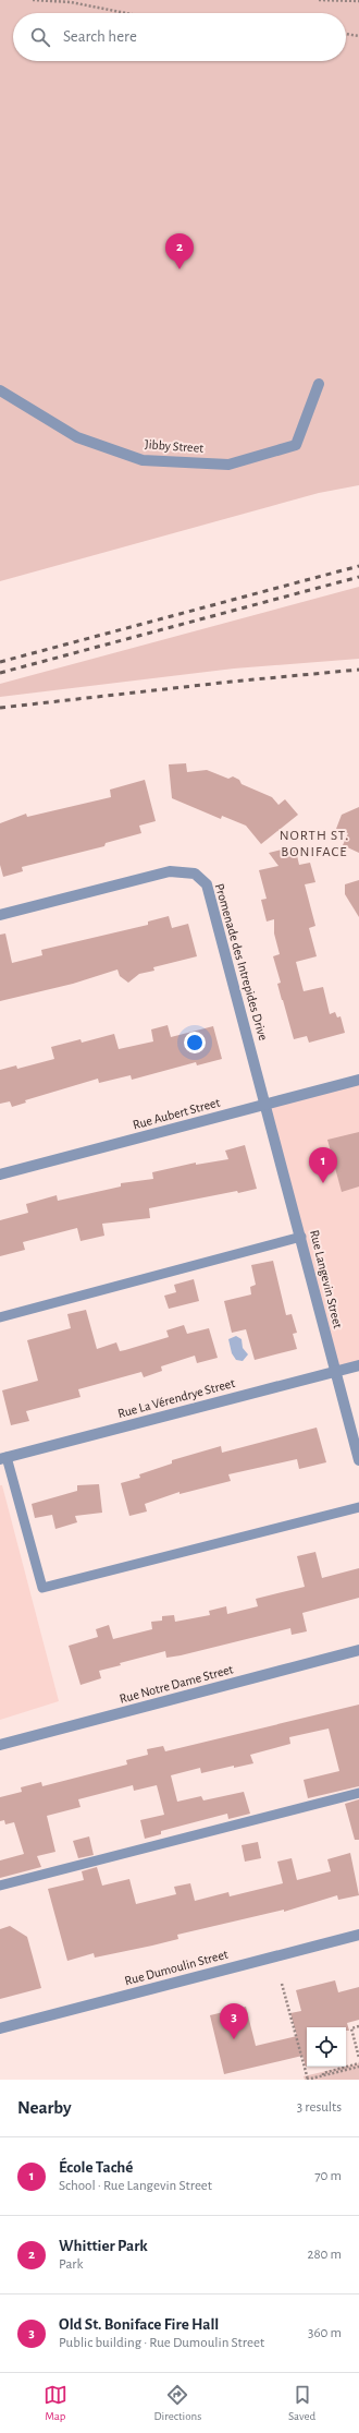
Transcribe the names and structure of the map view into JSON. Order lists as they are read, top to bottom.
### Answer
{
  "streets": {
    "street": [
      "Jibby Street",
      "Promenade des Intrepides Drive",
      "Rue Aubert Street",
      "Rue Langevin Street",
      "Rue La Vérendrye Street",
      "Rue Notre Dame Street",
      "Rue Dumoulin Street"
    ]
  },
  "crossings": [
    ["Promenade des Intrepides Drive", "Rue Aubert Street"],
    ["Promenade des Intrepides Drive", "Rue Langevin Street"],
    ["Rue Aubert Street", "Rue Langevin Street"],
    ["Rue Langevin Street", "Rue La Vérendrye Street"]
  ],
  "districts": ["NORTH ST. BONIFACE"],
  "page": {
    "search": "Search here",
    "pins": ["2", "1", "3"],
    "heading": ["Nearby", "3 results"],
    "list": [
      {
        "mark": "1",
        "name": "École Taché",
        "note": "School · Rue Langevin Street",
        "value": "70 m"
      },
      {
        "mark": "2",
        "name": "Whittier Park",
        "note": "Park",
        "value": "280 m"
      },
      {
        "mark": "3",
        "name": "Old St. Boniface Fire Hall",
        "note": "Public building · Rue Dumoulin Street",
        "value": "360 m"
      }
    ],
    "nav": ["Map", "Directions", "Saved"]
  }
}
